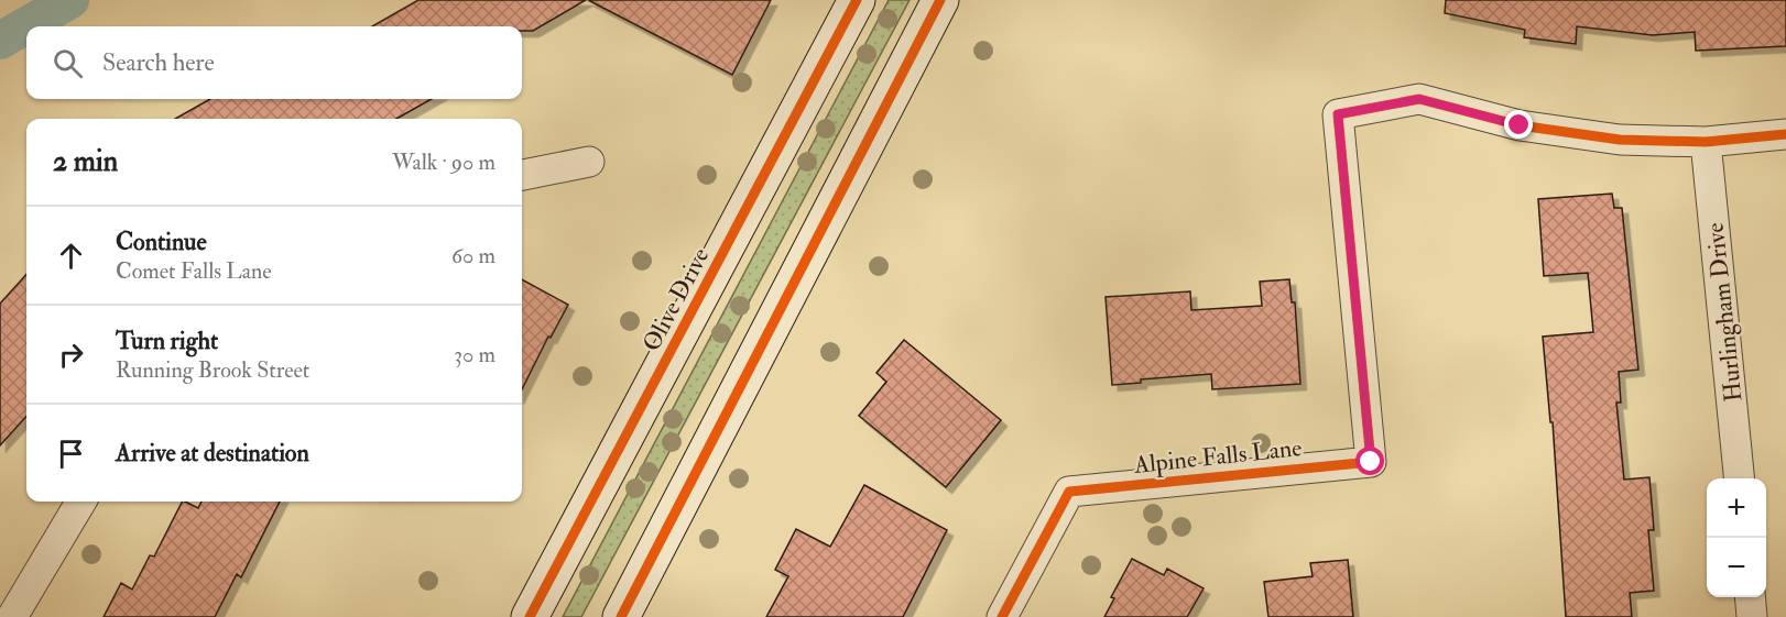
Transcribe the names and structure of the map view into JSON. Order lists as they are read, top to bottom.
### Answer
{
  "streets": {
    "main road": ["Olive Drive"],
    "street": ["Hurlingham Drive", "Alpine Falls Lane"]
  },
  "crossings": [
    ["Hurlingham Drive", "Alpine Falls Lane"]
  ],
  "page": {
    "search": "Search here",
    "heading": ["2 min", "Walk · 90 m"],
    "list": [
      ["Continue", "Comet Falls Lane", "60 m"],
      ["Turn right", "Running Brook Street", "30 m"],
      "Arrive at destination"
    ],
    "map_buttons": ["+", "−"]
  }
}
